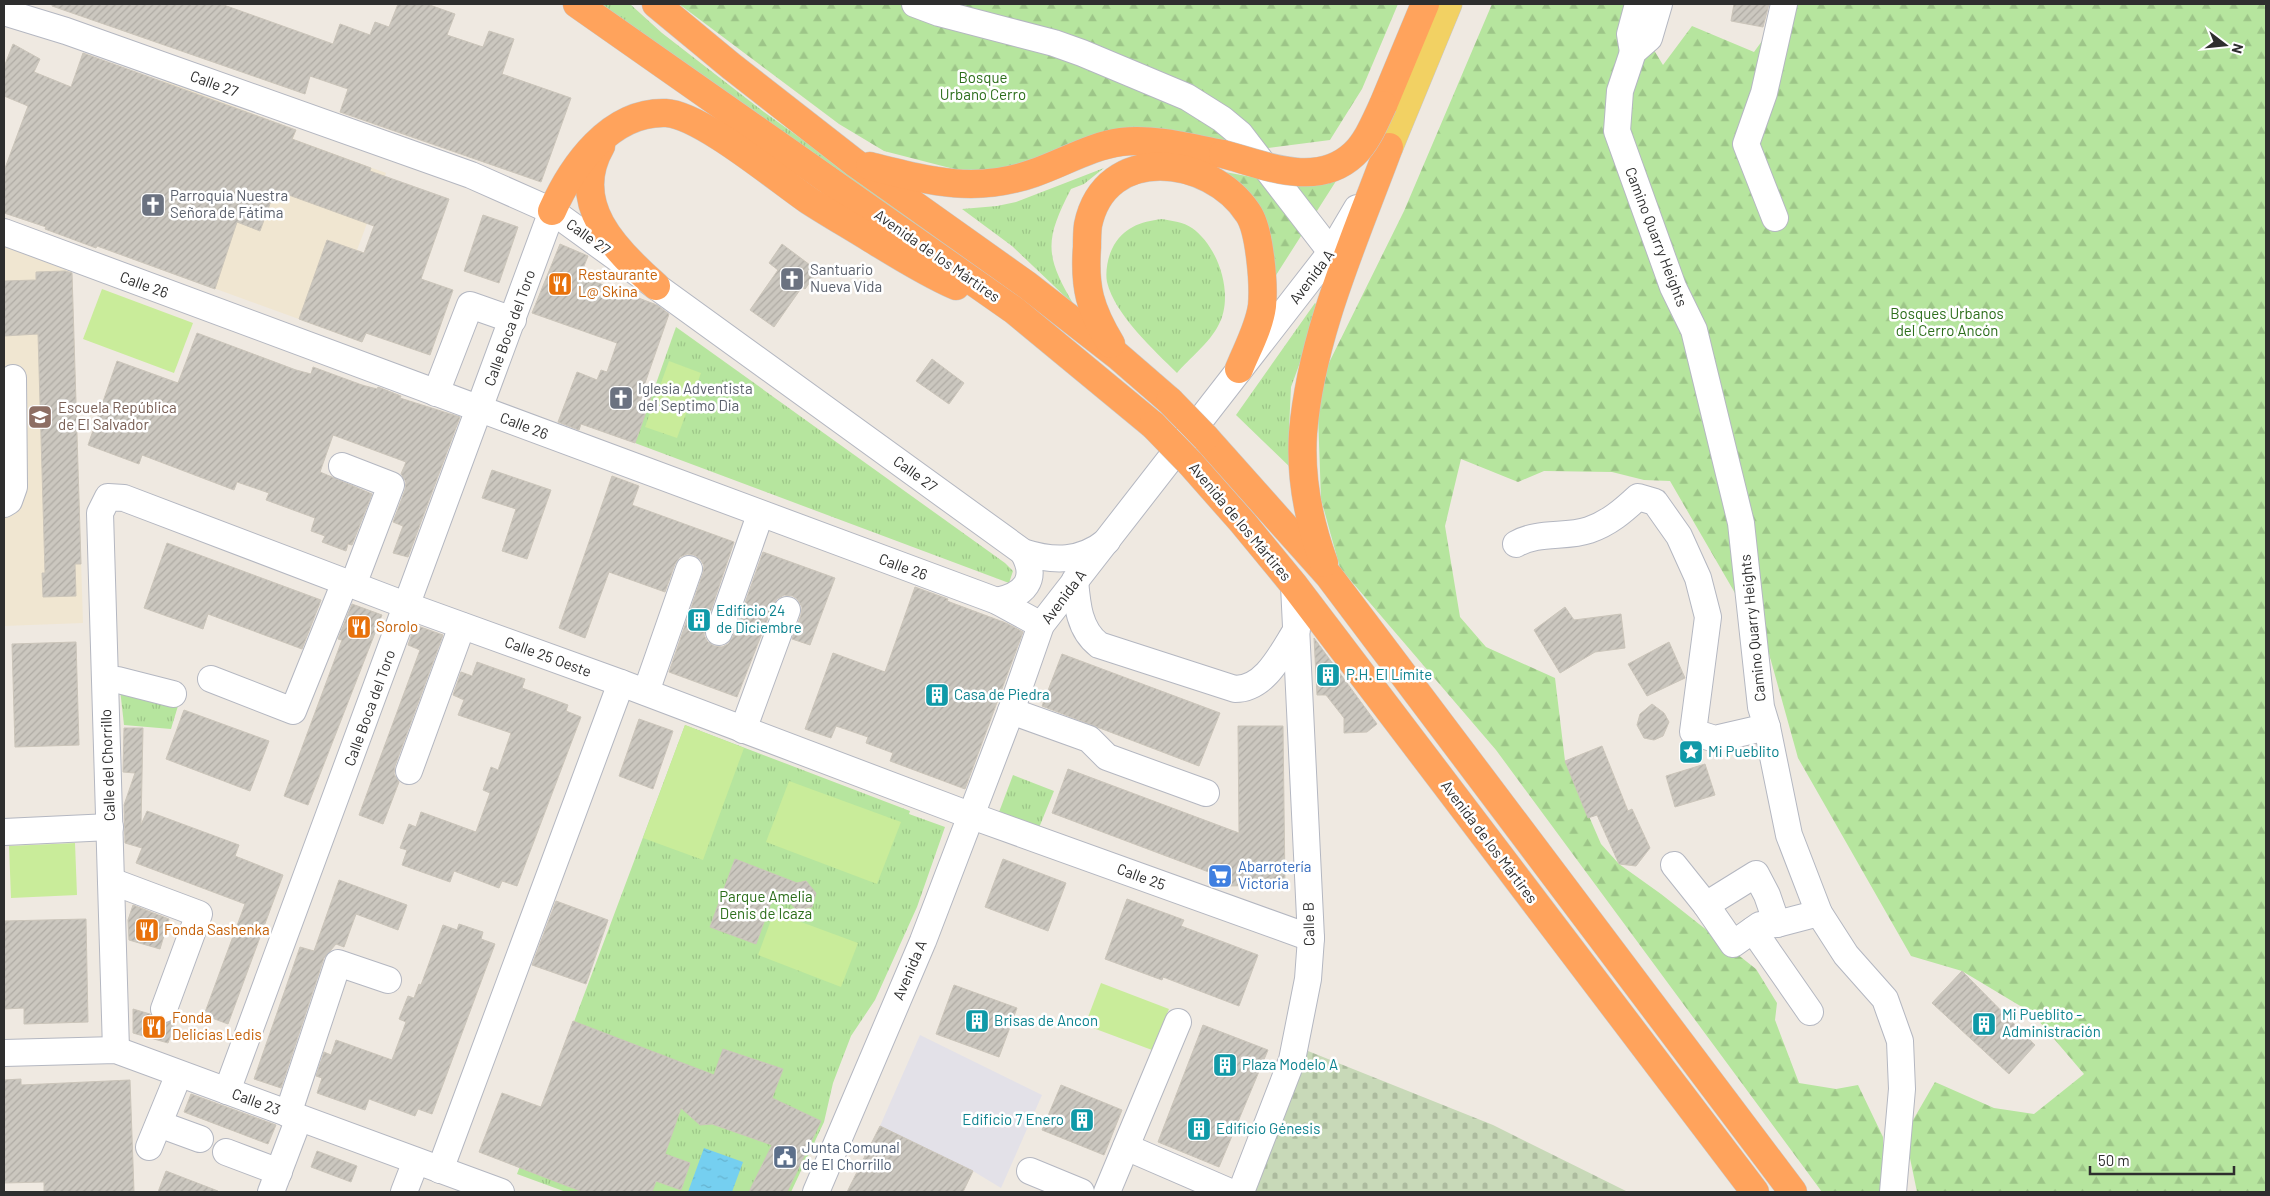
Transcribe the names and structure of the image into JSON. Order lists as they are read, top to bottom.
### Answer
{
  "streets": {
    "highway": ["Avenida de los Mártires"],
    "street": [
      "Calle 27",
      "Camino Quarry Heights",
      "Avenida A",
      "Calle 26",
      "Calle Boca del Toro",
      "Calle 25 Oeste",
      "Calle del Chorrillo",
      "Calle 25",
      "Calle B",
      "Calle 23"
    ]
  },
  "crossings": [
    ["Calle 27", "Avenida A"],
    ["Calle 27", "Calle Boca del Toro"],
    ["Avenida de los Mártires", "Calle B"],
    ["Avenida A", "Calle 26"],
    ["Avenida A", "Calle 25 Oeste"],
    ["Avenida A", "Calle 25"],
    ["Calle 26", "Calle Boca del Toro"],
    ["Calle Boca del Toro", "Calle 25 Oeste"],
    ["Calle Boca del Toro", "Calle 23"],
    ["Calle 25 Oeste", "Calle del Chorrillo"],
    ["Calle 25 Oeste", "Calle 25"],
    ["Calle del Chorrillo", "Calle 23"],
    ["Calle 25", "Calle B"]
  ],
  "parks": ["Bosque Urbano Cerro", "Bosques Urbanos del Cerro Ancón", "Parque Amelia Denis de Icaza"],
  "places": {
    "church": ["Parroquia Nuestra Señora de Fátima", "Santuario Nueva Vida", "Iglesia Adventista del Septimo Dia"],
    "restaurant": [
      "Restaurante L@ Skina",
      "Sorolo",
      "Fonda Sashenka",
      "Fonda Delicias Ledis"
    ],
    "school or university": ["Escuela República de El Salvador"],
    "building": [
      "Edificio 24 de Diciembre",
      "P.H. El Límite",
      "Casa de Piedra",
      "Brisas de Ancon",
      "Mi Pueblito - Administración",
      "Plaza Modelo A",
      "Edificio 7 Enero",
      "Edificio Génesis"
    ],
    "place": ["Mi Pueblito"],
    "supermarket": ["Abarrotería Victoria"],
    "public building": ["Junta Comunal de El Chorrillo"]
  },
  "scale_bar": "50 m",
  "north": "right"
}
